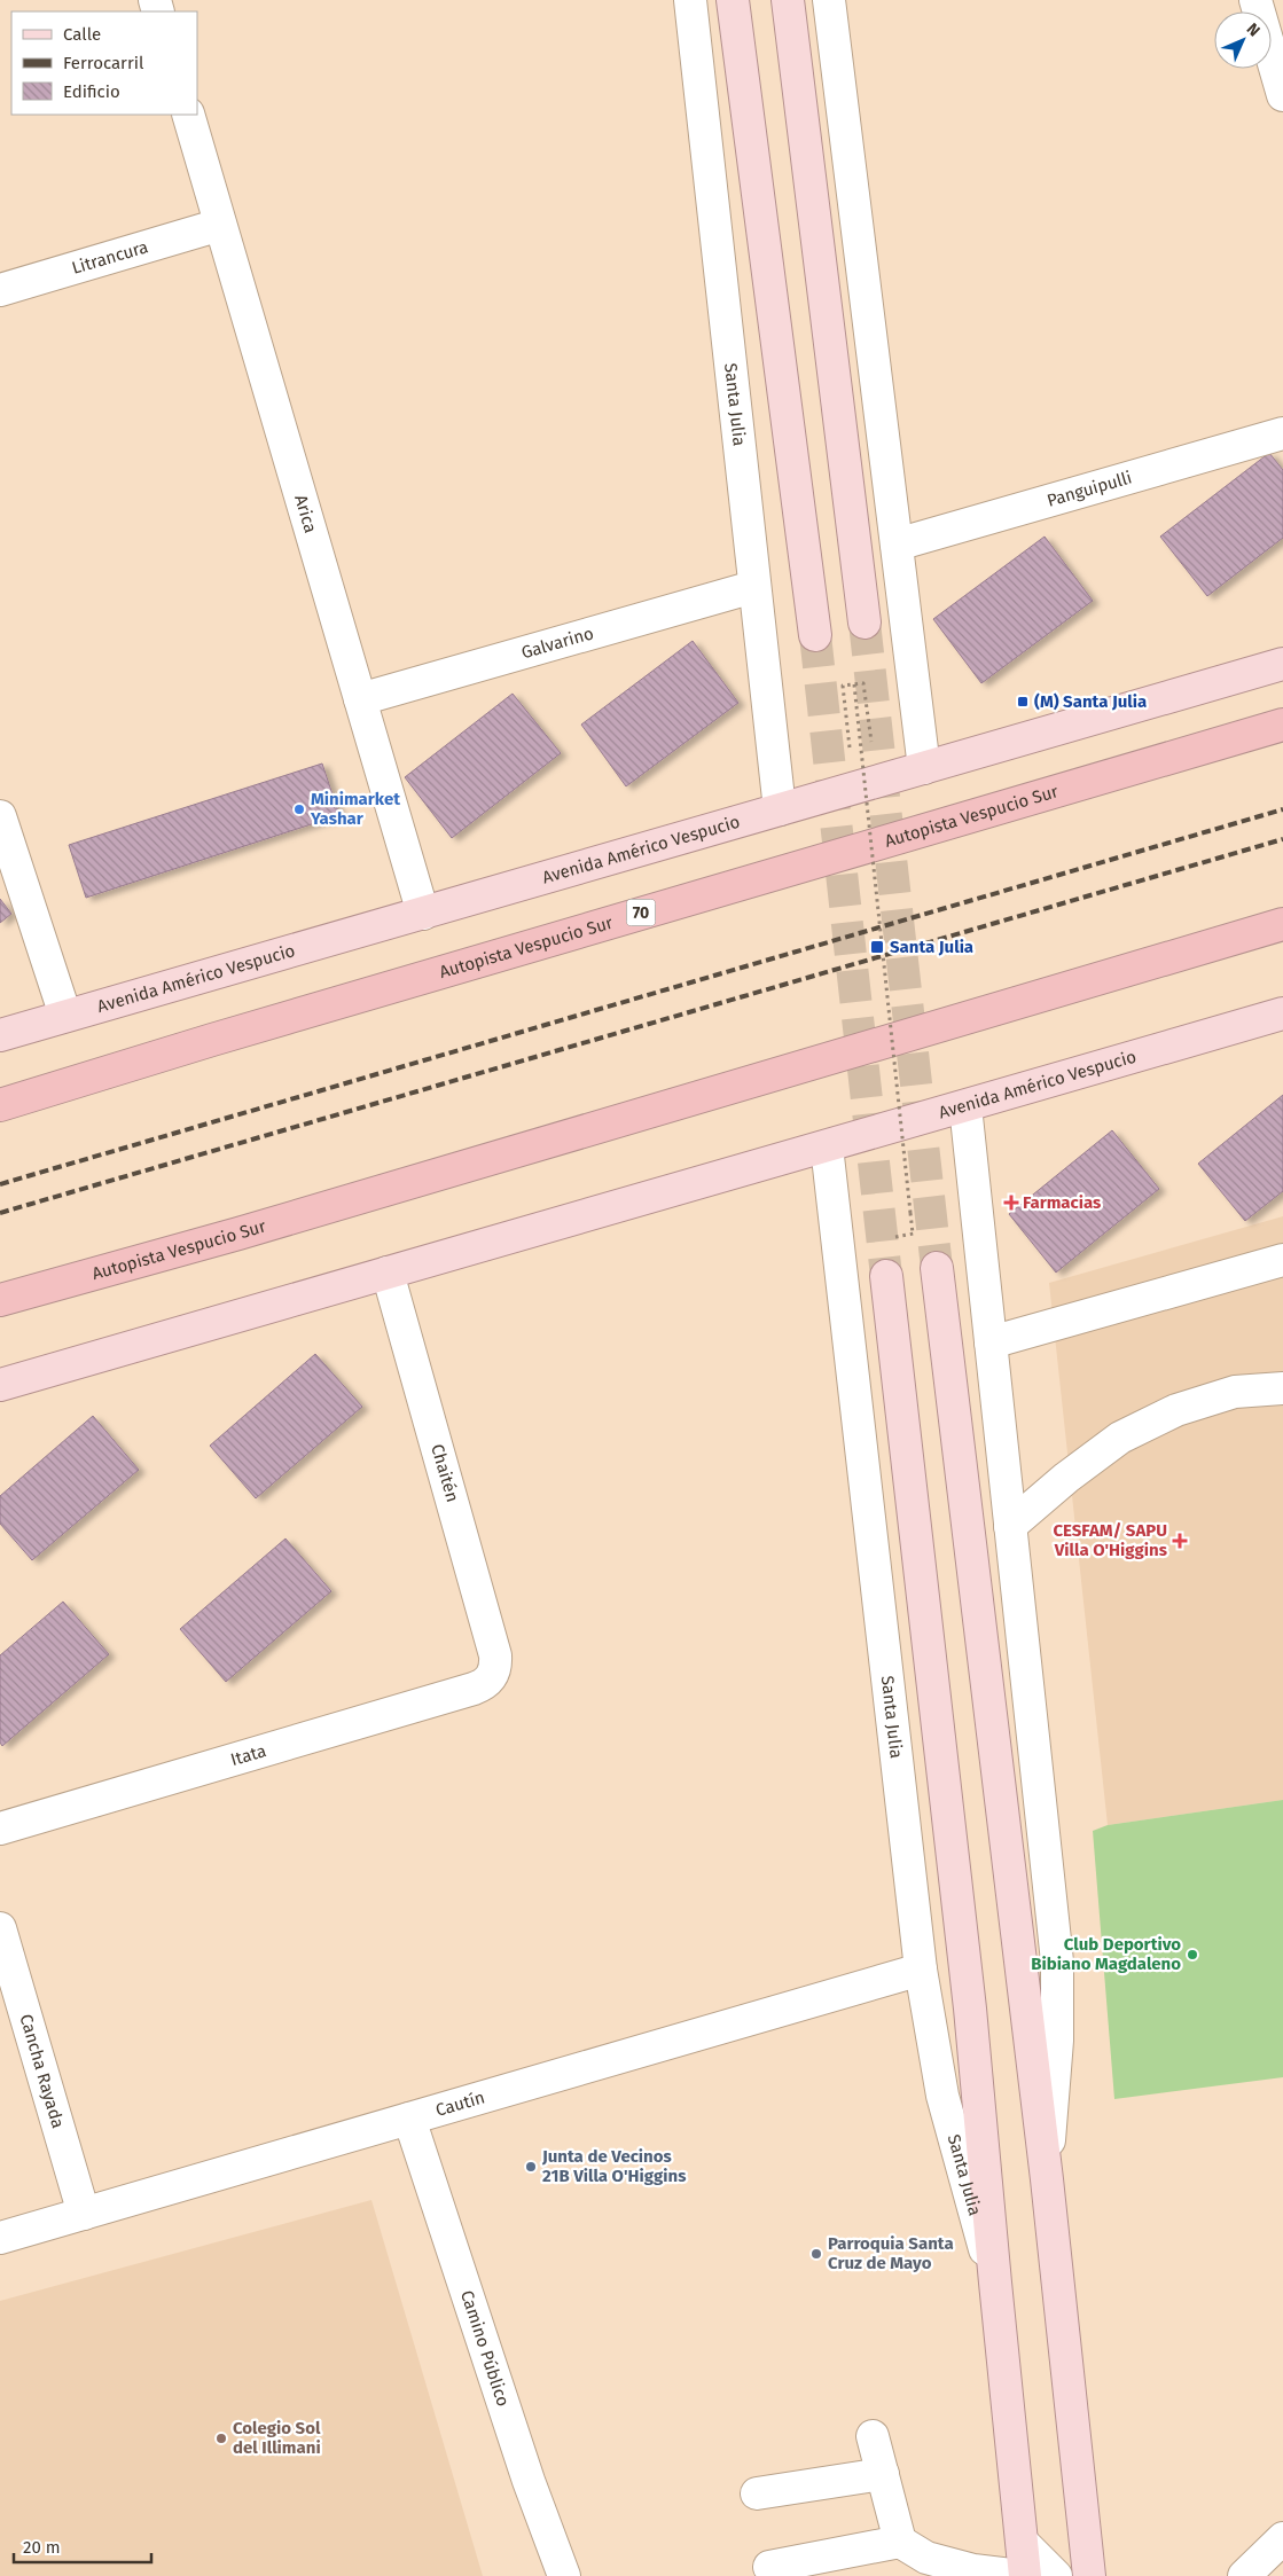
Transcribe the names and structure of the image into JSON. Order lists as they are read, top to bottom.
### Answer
{
  "streets": {
    "highway": ["Autopista Vespucio Sur", "70"],
    "main road": ["Santa Julia", "Avenida Américo Vespucio"],
    "street": [
      "Litrancura",
      "Panguipulli",
      "Arica",
      "Galvarino",
      "Chaitén",
      "Itata",
      "Cancha Rayada",
      "Cautín",
      "Camino Público"
    ]
  },
  "crossings": [
    ["Litrancura", "Arica"],
    ["Santa Julia", "Galvarino"],
    ["Santa Julia", "Avenida Américo Vespucio"],
    ["Santa Julia", "Cautín"],
    ["Arica", "Galvarino"],
    ["Arica", "Avenida Américo Vespucio"],
    ["Avenida Américo Vespucio", "Chaitén"],
    ["Chaitén", "Itata"],
    ["Cancha Rayada", "Cautín"],
    ["Cautín", "Camino Público"]
  ],
  "places": {
    "transit": ["(M) Santa Julia", "Santa Julia"],
    "other": [
      "Minimarket Yashar",
      "Club Deportivo Bibiano Magdaleno",
      "Junta de Vecinos 21B Villa O'Higgins",
      "Parroquia Santa Cruz de Mayo",
      "Colegio Sol del Illimani"
    ],
    "health": ["Farmacias", "CESFAM/ SAPU Villa O'Higgins"]
  },
  "legend": ["Calle", "Ferrocarril", "Edificio"],
  "scale_bar": "20 m",
  "north": "top right"
}
